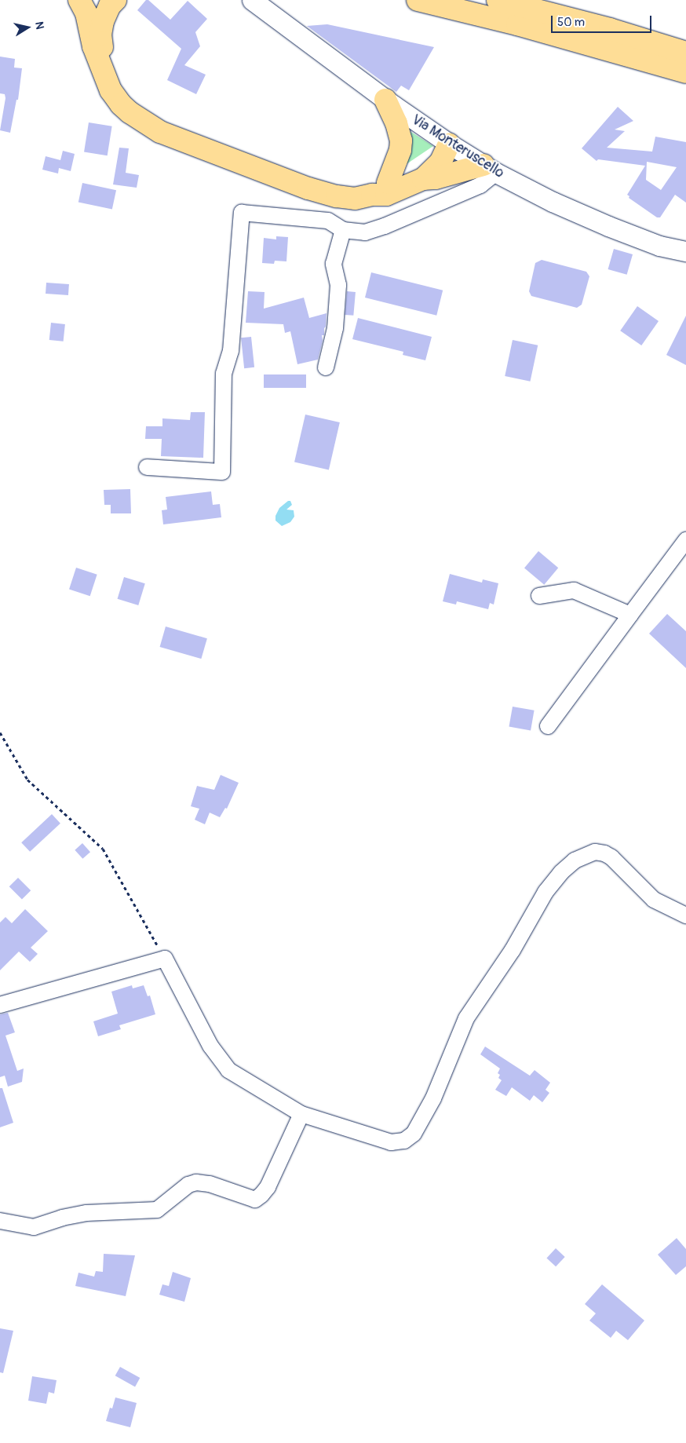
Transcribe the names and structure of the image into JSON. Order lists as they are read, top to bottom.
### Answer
{
  "streets": {
    "street": ["Via Monteruscello"]
  },
  "scale_bar": "50 m",
  "north": "right"
}
